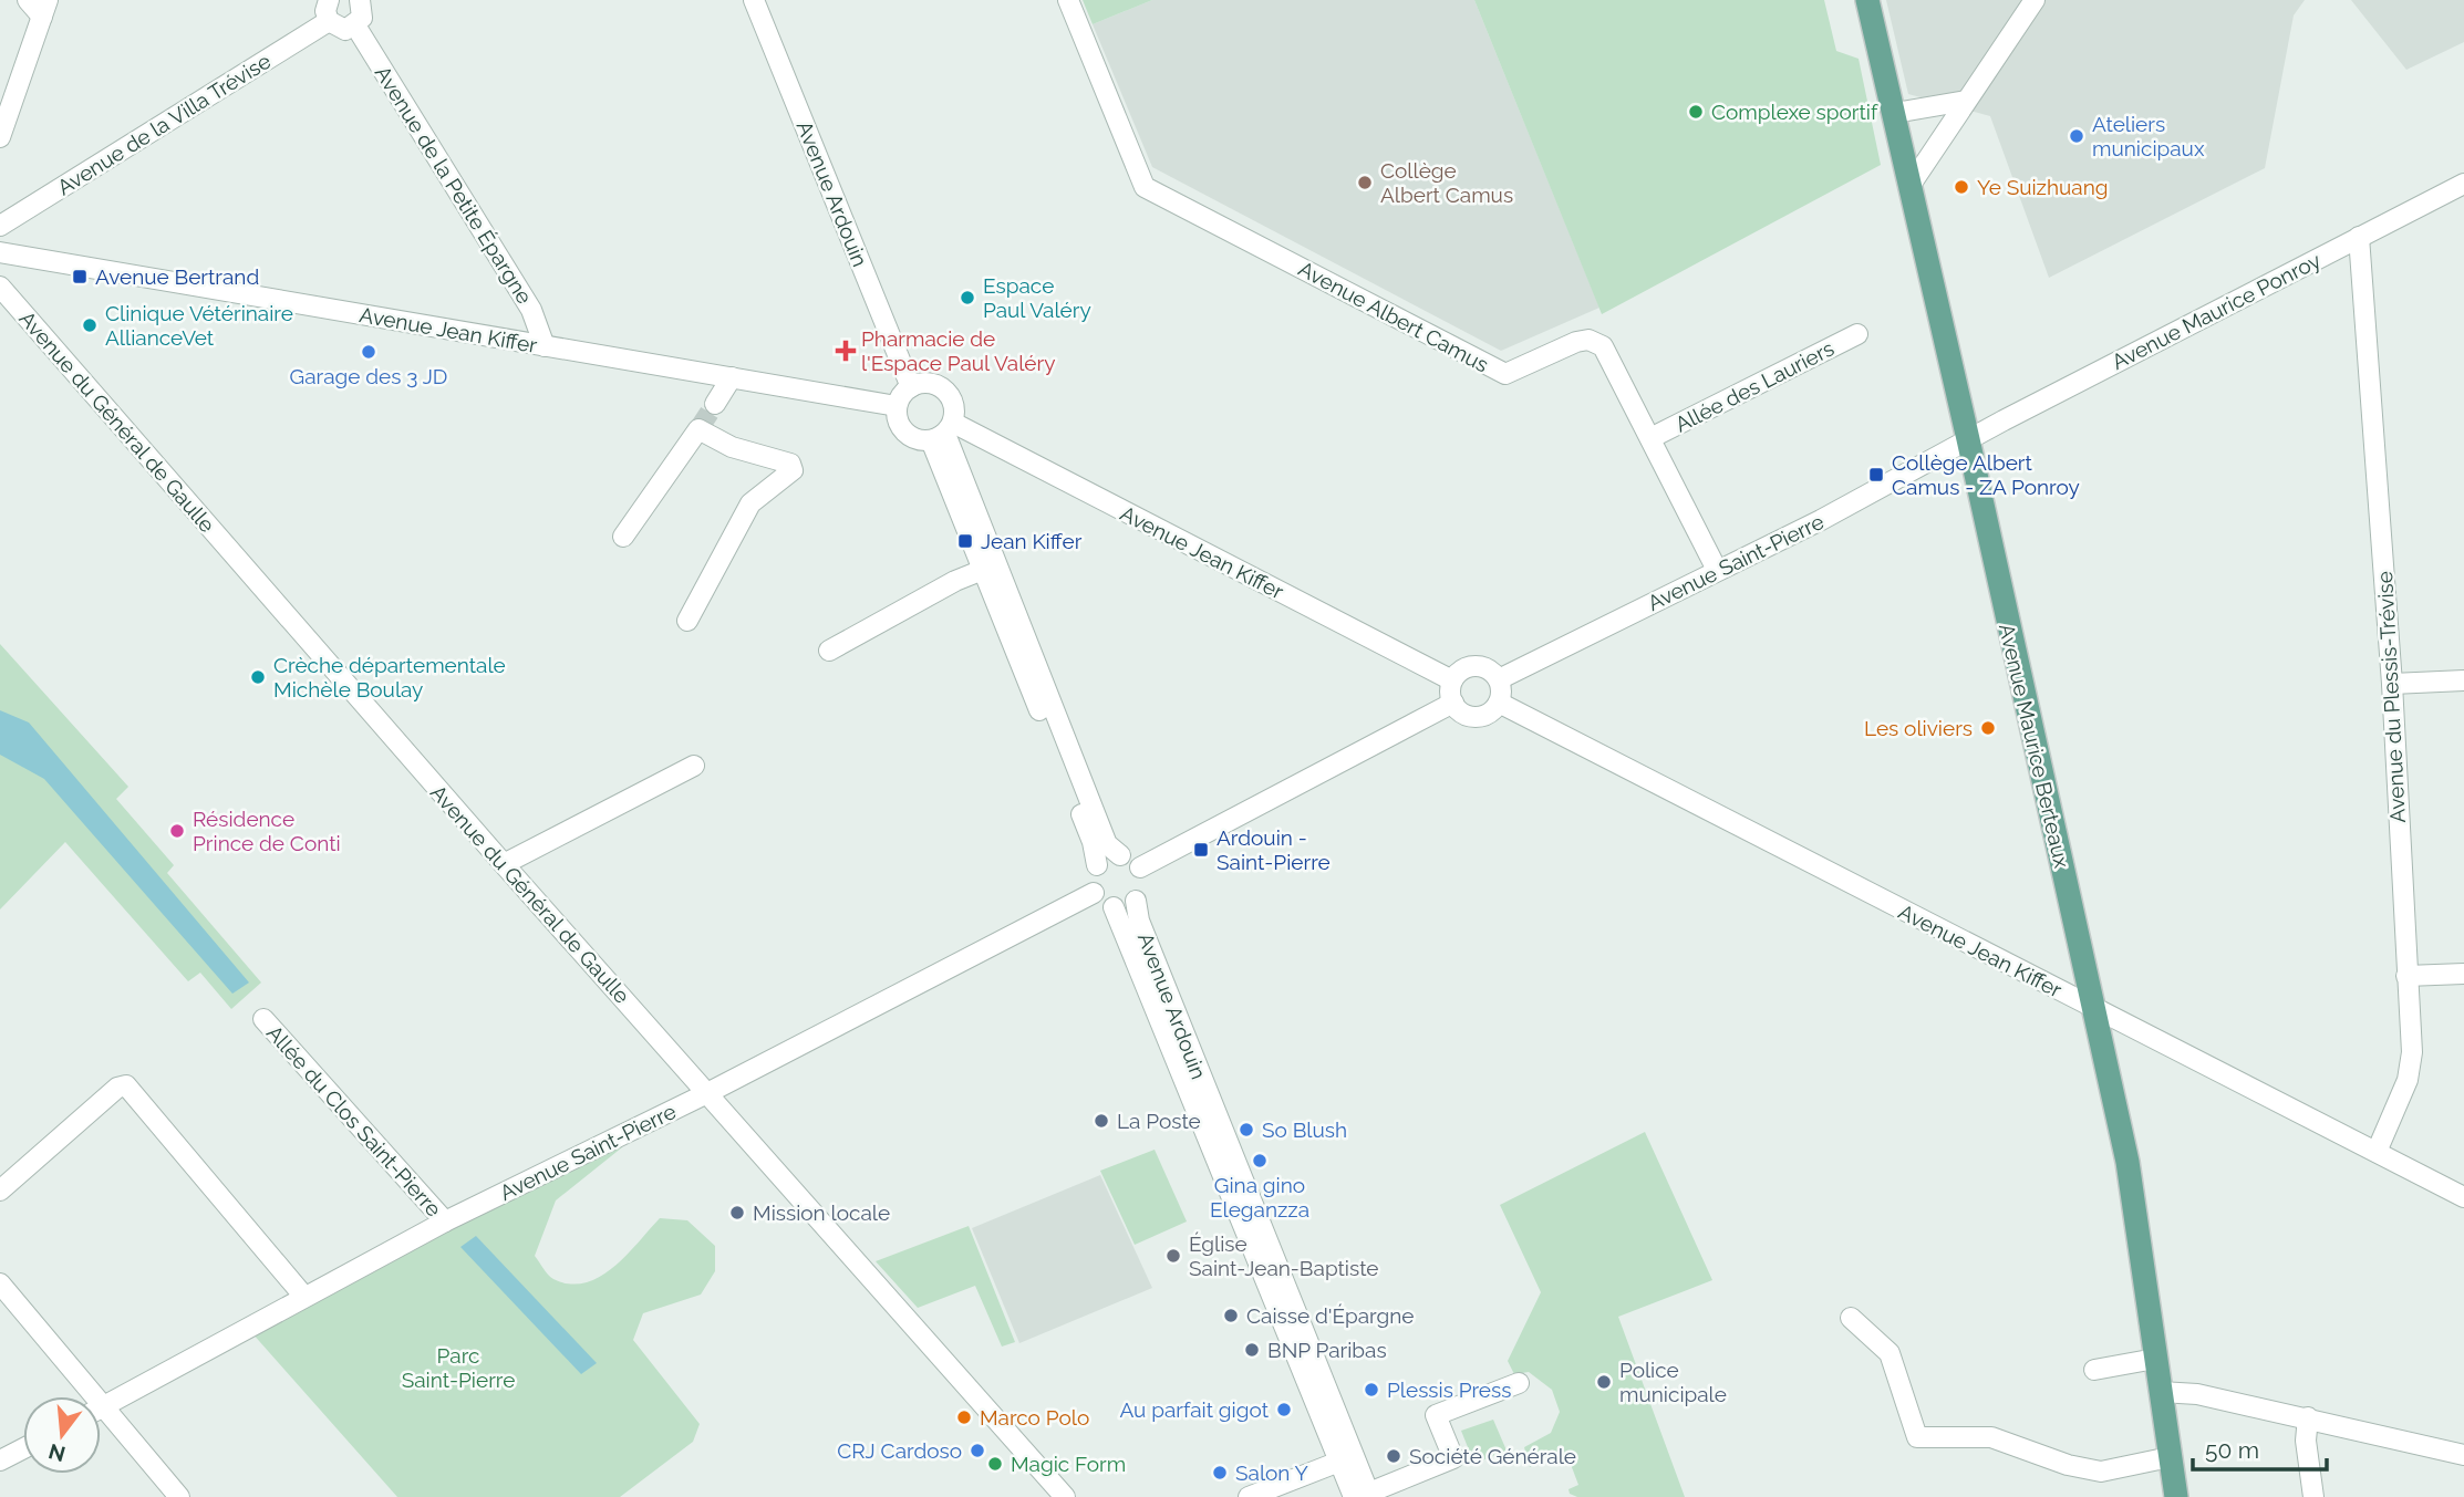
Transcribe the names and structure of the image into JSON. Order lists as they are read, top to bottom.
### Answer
{
  "streets": {
    "main road": ["Avenue Maurice Berteaux"],
    "street": [
      "Avenue de la Villa Trévise",
      "Avenue de la Petite Épargne",
      "Avenue Ardouin",
      "Avenue Maurice Ponroy",
      "Avenue Albert Camus",
      "Avenue Jean Kiffer",
      "Allée des Lauriers",
      "Avenue du Général de Gaulle",
      "Avenue Saint-Pierre",
      "Avenue du Plessis-Trévise",
      "Allée du Clos Saint-Pierre"
    ]
  },
  "crossings": [
    ["Avenue de la Petite Épargne", "Avenue Jean Kiffer"],
    ["Avenue Ardouin", "Avenue Jean Kiffer"],
    ["Avenue Ardouin", "Avenue Saint-Pierre"],
    ["Avenue Maurice Ponroy", "Avenue Saint-Pierre"],
    ["Avenue Maurice Ponroy", "Avenue du Plessis-Trévise"],
    ["Avenue Maurice Ponroy", "Avenue Maurice Berteaux"],
    ["Avenue Albert Camus", "Allée des Lauriers"],
    ["Avenue Albert Camus", "Avenue Saint-Pierre"],
    ["Avenue Jean Kiffer", "Avenue Saint-Pierre"],
    ["Avenue Jean Kiffer", "Avenue du Plessis-Trévise"],
    ["Avenue Jean Kiffer", "Avenue Maurice Berteaux"],
    ["Avenue du Général de Gaulle", "Avenue Saint-Pierre"],
    ["Avenue Saint-Pierre", "Avenue Maurice Berteaux"],
    ["Avenue Saint-Pierre", "Allée du Clos Saint-Pierre"]
  ],
  "parks": ["Parc Saint-Pierre"],
  "places": {
    "other": [
      "Complexe sportif",
      "Ateliers municipaux",
      "Collège Albert Camus",
      "Ye Suizhuang",
      "Espace Paul Valéry",
      "Clinique Vétérinaire AllianceVet",
      "Garage des 3 JD",
      "Crèche départementale Michèle Boulay",
      "Les oliviers",
      "Résidence Prince de Conti",
      "La Poste",
      "So Blush",
      "Gina gino Eleganzza",
      "Mission locale",
      "Église Saint-Jean-Baptiste",
      "Caisse d'Épargne",
      "BNP Paribas",
      "Police municipale",
      "Plessis Press",
      "Au parfait gigot",
      "Marco Polo",
      "CRJ Cardoso",
      "Société Générale",
      "Magic Form",
      "Salon Y"
    ],
    "transit": [
      "Avenue Bertrand",
      "Collège Albert Camus - ZA Ponroy",
      "Jean Kiffer",
      "Ardouin - Saint-Pierre"
    ],
    "health": ["Pharmacie de l'Espace Paul Valéry"]
  },
  "scale_bar": "50 m",
  "north": "bottom"
}
